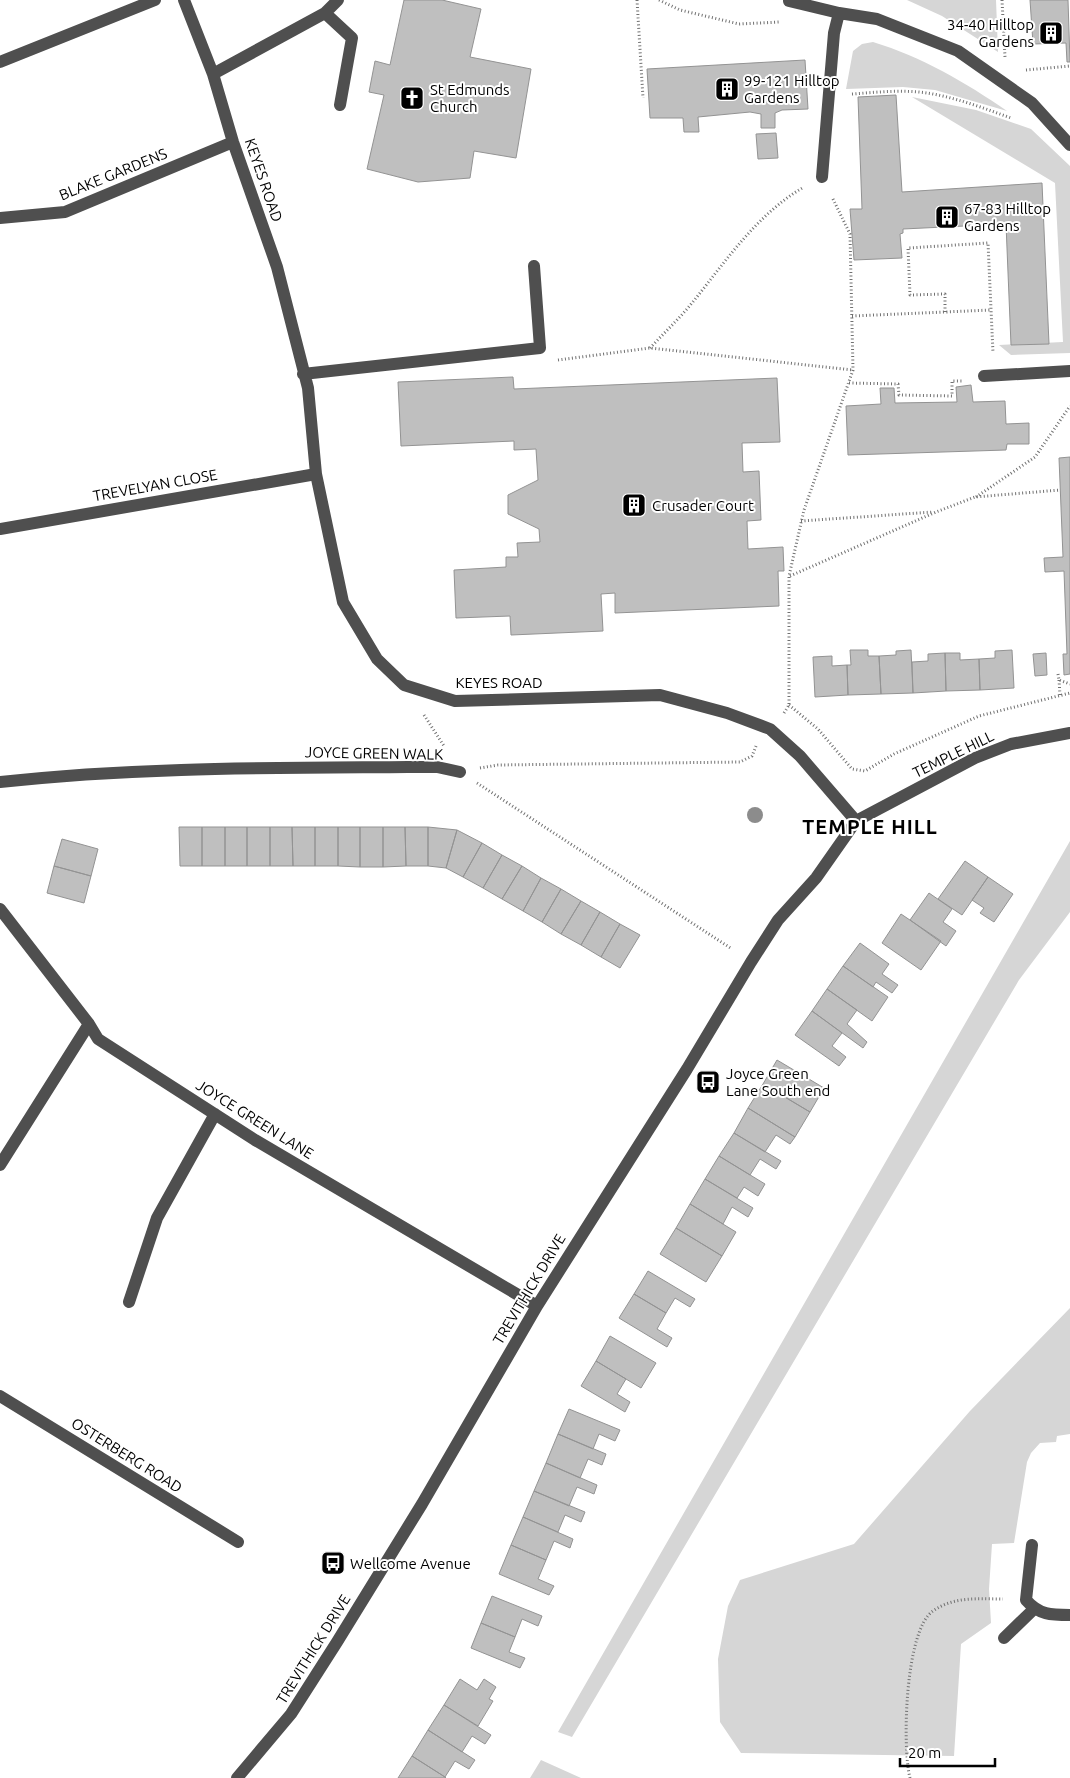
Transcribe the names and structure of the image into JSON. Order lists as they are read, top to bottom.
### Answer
{
  "streets": {
    "street": [
      "BLAKE GARDENS",
      "KEYES ROAD",
      "TREVELYAN CLOSE",
      "JOYCE GREEN WALK",
      "TEMPLE HILL",
      "JOYCE GREEN LANE",
      "TREVITHICK DRIVE",
      "OSTERBERG ROAD"
    ]
  },
  "crossings": [
    ["BLAKE GARDENS", "KEYES ROAD"],
    ["KEYES ROAD", "TREVELYAN CLOSE"],
    ["KEYES ROAD", "TEMPLE HILL"],
    ["KEYES ROAD", "TREVITHICK DRIVE"],
    ["JOYCE GREEN WALK", "TREVITHICK DRIVE"],
    ["TEMPLE HILL", "TREVITHICK DRIVE"],
    ["JOYCE GREEN LANE", "TREVITHICK DRIVE"]
  ],
  "districts": ["TEMPLE HILL"],
  "places": {
    "building": [
      "34-40 Hilltop Gardens",
      "99-121 Hilltop Gardens",
      "67-83 Hilltop Gardens",
      "Crusader Court"
    ],
    "church": ["St Edmunds Church"],
    "bus stop": ["Joyce Green Lane South end", "Wellcome Avenue"]
  },
  "scale_bar": "20 m"
}
